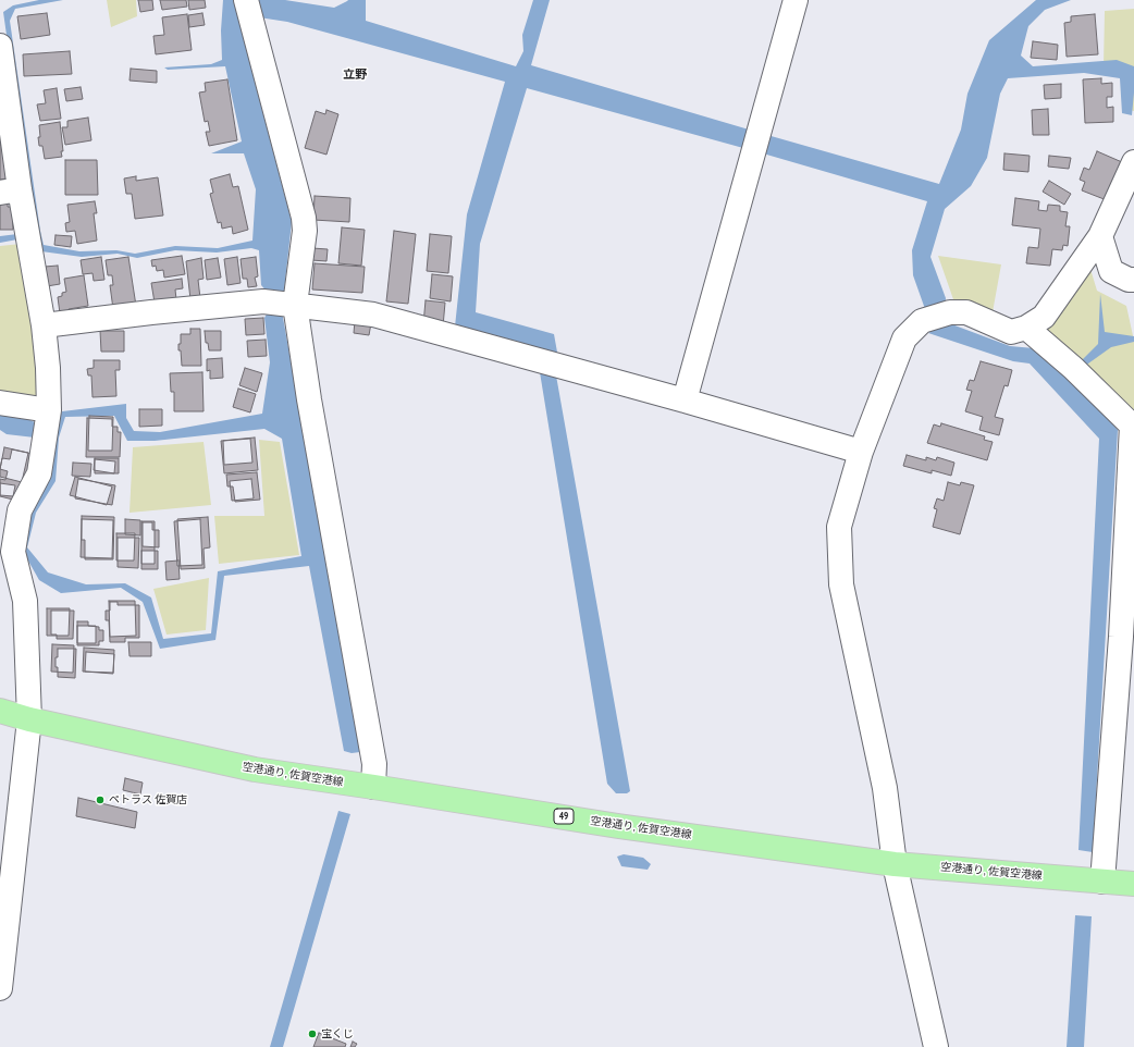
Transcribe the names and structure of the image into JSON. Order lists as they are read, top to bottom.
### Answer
{
  "streets": {
    "main road": ["空港通り, 佐賀空港線", "49"]
  },
  "districts": ["立野"],
  "places": ["ペトラス 佐賀店", "宝くじ"]
}
